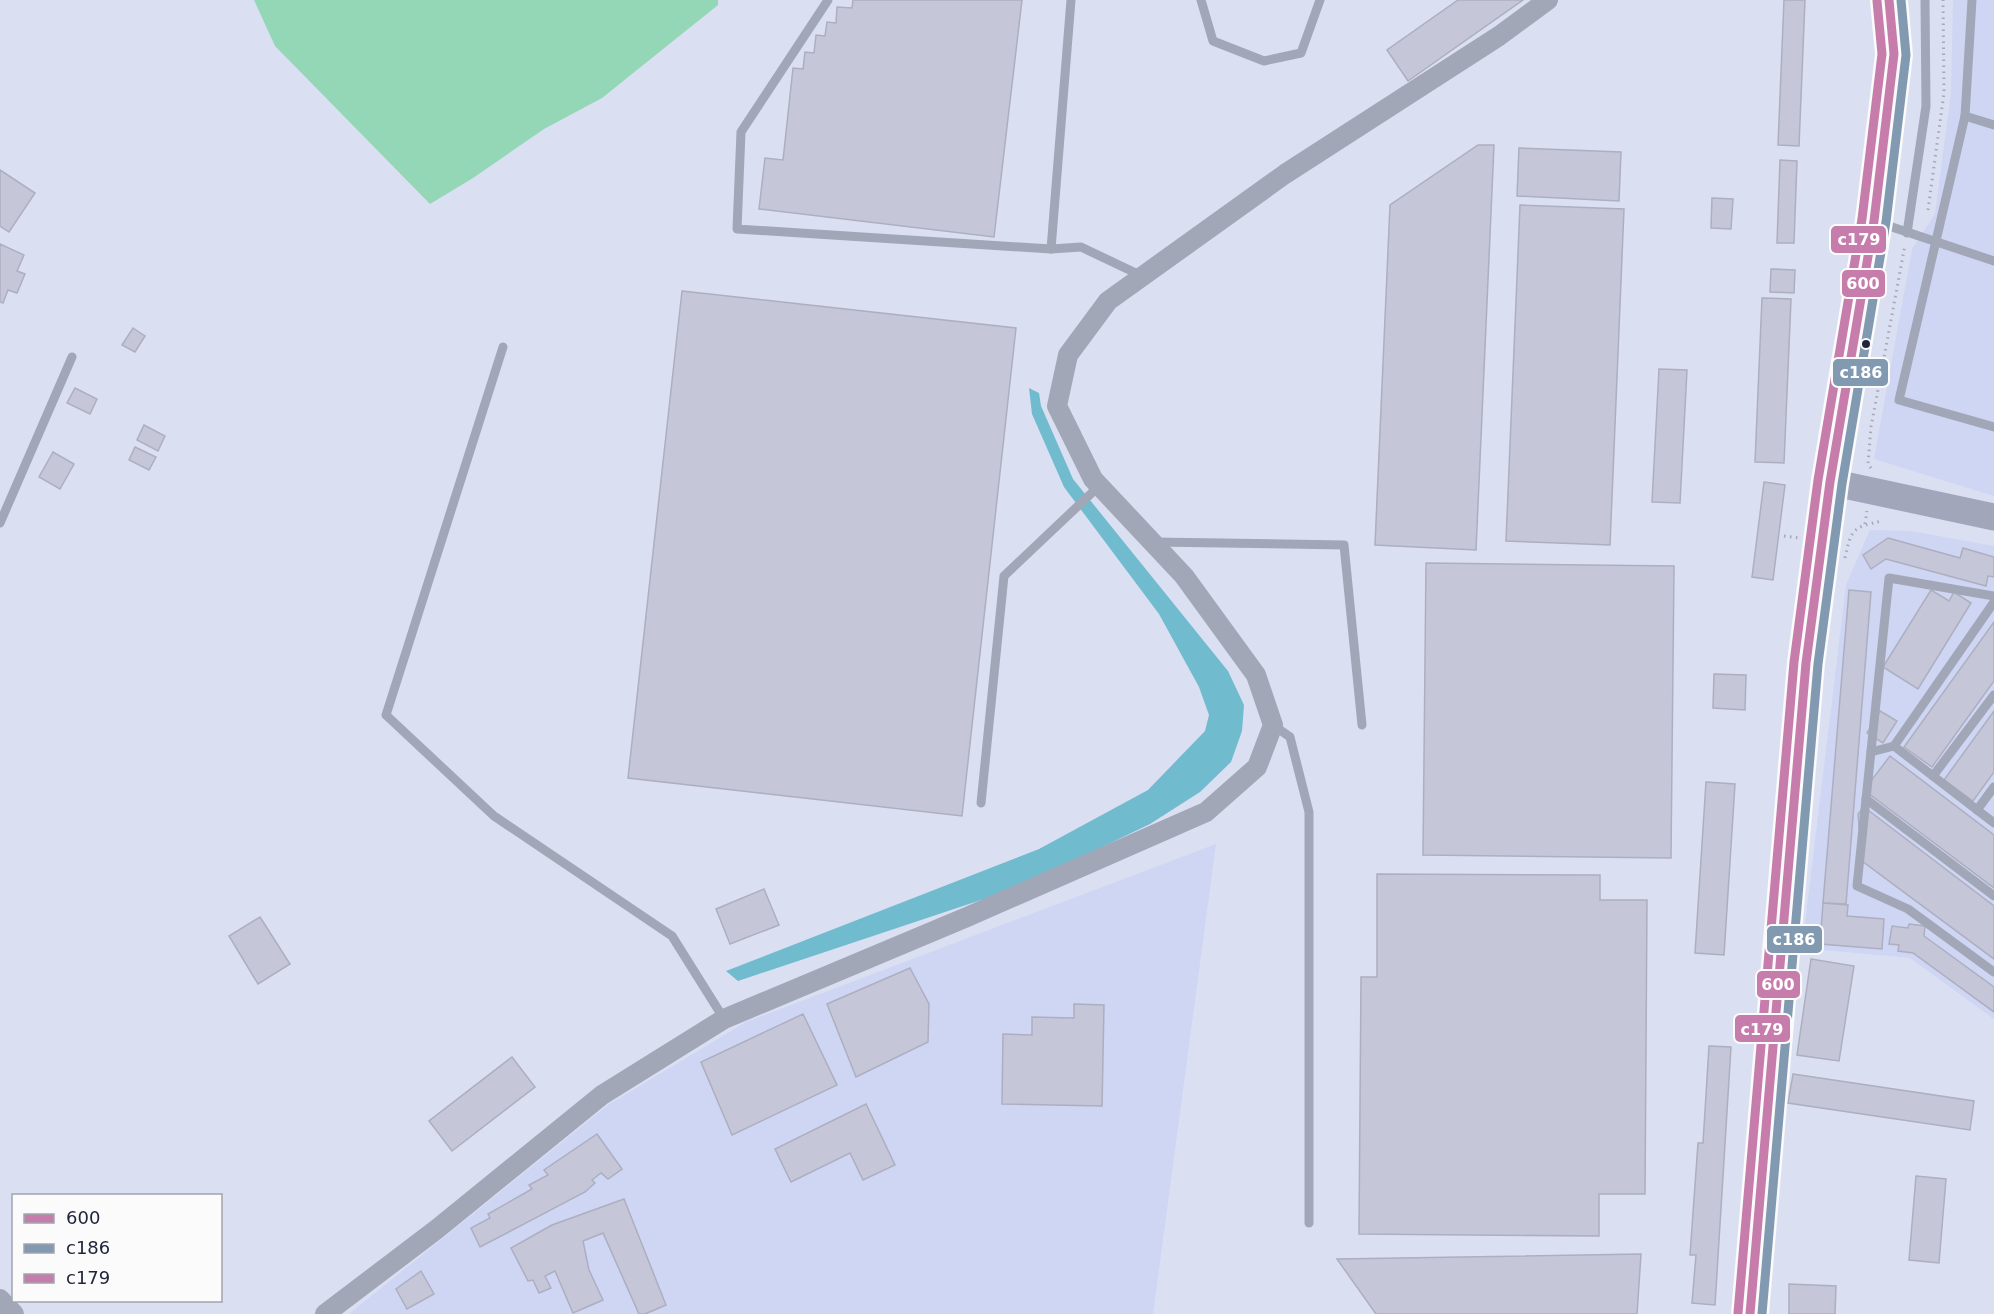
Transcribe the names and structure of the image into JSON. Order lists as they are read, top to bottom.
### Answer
{
  "lines": ["transit line 600", "transit line с186", "transit line с179"],
  "legend": ["600", "с186", "с179"]
}
